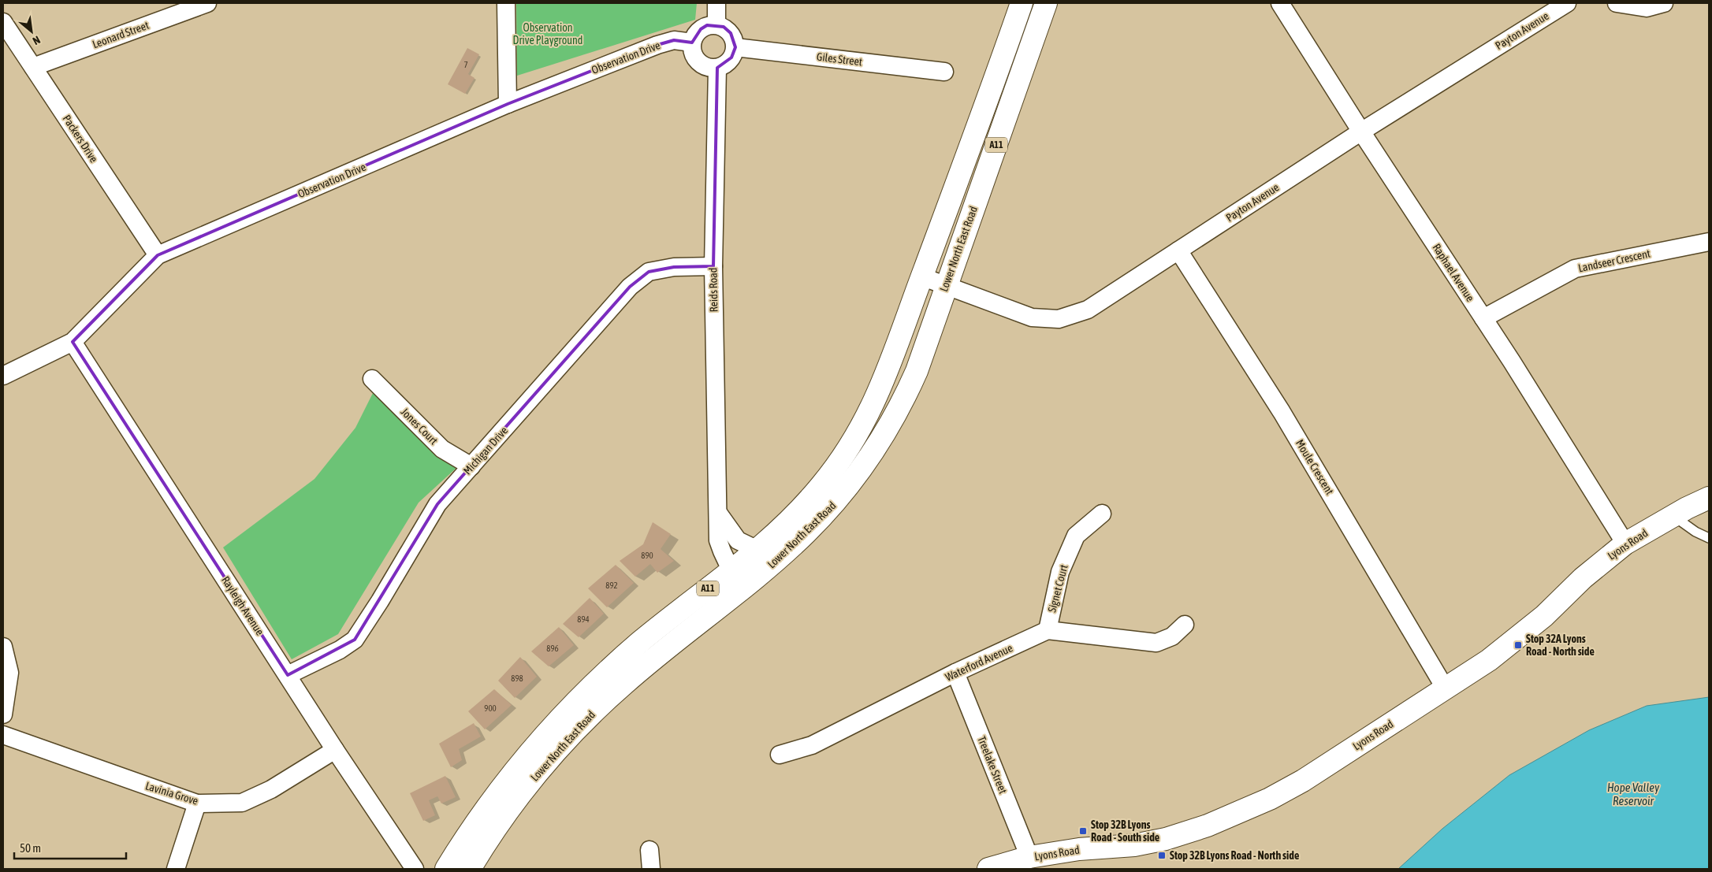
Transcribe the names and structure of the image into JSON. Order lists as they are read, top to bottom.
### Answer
{
  "streets": {
    "main road": ["A11", "Lower North East Road", "Lyons Road"],
    "street": [
      "Payton Avenue",
      "Leonard Street",
      "Observation Drive",
      "Giles Street",
      "Packers Drive",
      "Landseer Crescent",
      "Raphael Avenue",
      "Reids Road",
      "Jones Court",
      "Michigan Drive",
      "Moule Crescent",
      "Signet Court",
      "Rayleigh Avenue",
      "Waterford Avenue",
      "Treelake Street",
      "Lavinia Grove"
    ]
  },
  "crossings": [
    ["Payton Avenue", "Lower North East Road"],
    ["Payton Avenue", "Raphael Avenue"],
    ["Payton Avenue", "Moule Crescent"],
    ["Leonard Street", "Packers Drive"],
    ["Observation Drive", "Giles Street"],
    ["Observation Drive", "Packers Drive"],
    ["Observation Drive", "Reids Road"],
    ["Observation Drive", "Rayleigh Avenue"],
    ["Giles Street", "Reids Road"],
    ["Lower North East Road", "Reids Road"],
    ["Landseer Crescent", "Raphael Avenue"],
    ["Raphael Avenue", "Lyons Road"],
    ["Reids Road", "Michigan Drive"],
    ["Jones Court", "Michigan Drive"],
    ["Michigan Drive", "Rayleigh Avenue"],
    ["Moule Crescent", "Lyons Road"],
    ["Lyons Road", "Treelake Street"],
    ["Signet Court", "Waterford Avenue"],
    ["Rayleigh Avenue", "Lavinia Grove"],
    ["Waterford Avenue", "Treelake Street"]
  ],
  "water": ["Hope Valley Reservoir"],
  "parks": ["Observation Drive Playground"],
  "places": {
    "transit": ["Stop 32A Lyons Road - North side", "Stop 32B Lyons Road - South side", "Stop 32B Lyons Road - North side"]
  },
  "house_numbers": [
    "7",
    "890",
    "892",
    "894",
    "896",
    "898",
    "900"
  ],
  "scale_bar": "50 m",
  "north": "bottom right"
}
